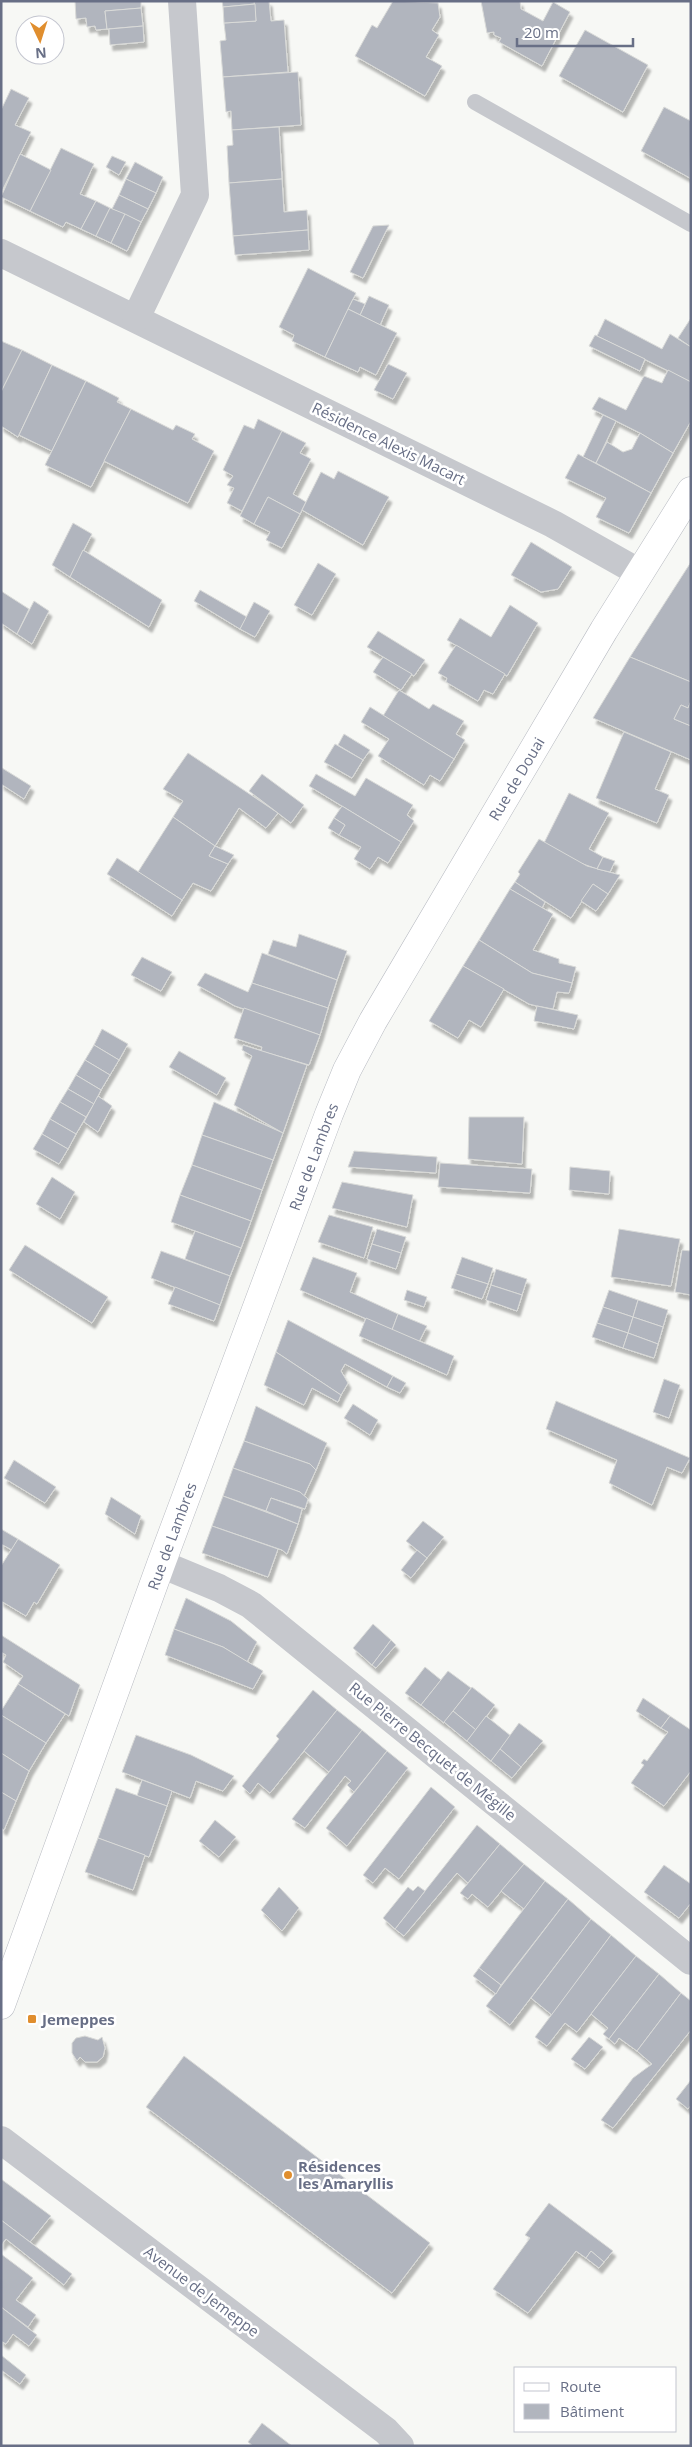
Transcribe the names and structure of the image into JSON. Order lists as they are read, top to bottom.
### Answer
{
  "streets": {
    "street": [
      "Résidence Alexis Macart",
      "Rue de Douai",
      "Rue de Lambres",
      "Rue Pierre Becquet de Mégille",
      "Avenue de Jemeppe"
    ]
  },
  "crossings": [
    ["Résidence Alexis Macart", "Rue de Douai"],
    ["Rue de Douai", "Rue de Lambres"],
    ["Rue de Lambres", "Rue Pierre Becquet de Mégille"]
  ],
  "places": {
    "transit": ["Jemeppes"],
    "other": ["Résidences les Amaryllis"]
  },
  "legend": ["Route", "Bâtiment"],
  "scale_bar": "20 m",
  "north": "bottom"
}
